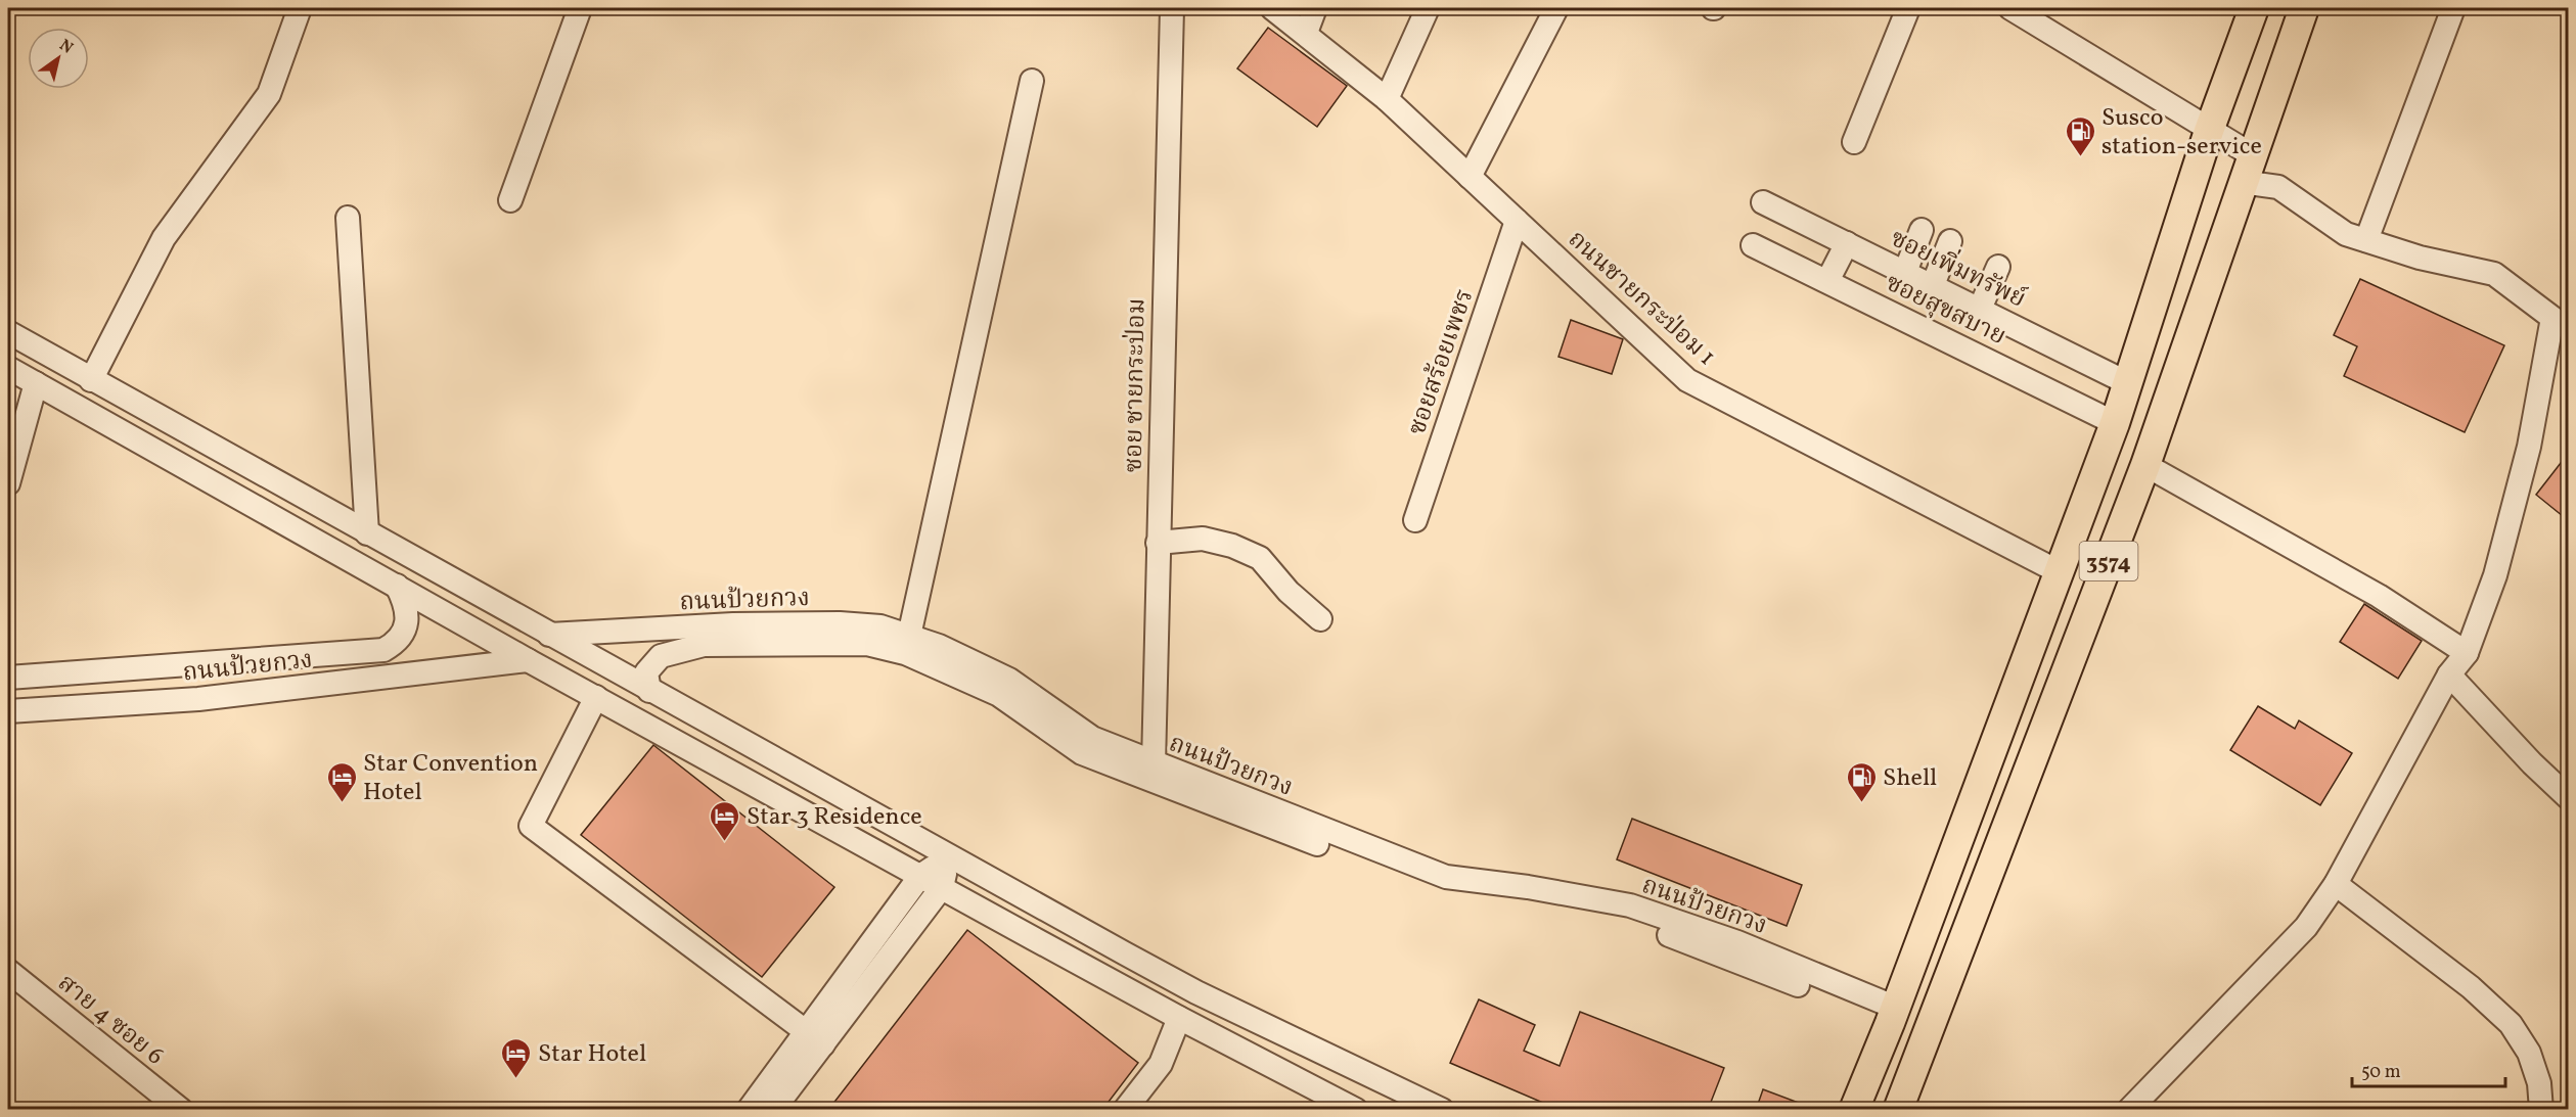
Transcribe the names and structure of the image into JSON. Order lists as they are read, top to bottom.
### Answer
{
  "streets": {
    "main road": ["3574"],
    "street": [
      "ซอยเพิ่มทรัพย์",
      "ถนนชายกระป่อม 1",
      "ซอยสุขสบาย",
      "ซอยสร้อยเพชร",
      "ซอย ชายกระป่อม",
      "ถนนป้วยกวง",
      "สาย 4 ซอย 6"
    ]
  },
  "crossings": [
    ["ซอยเพิ่มทรัพย์", "3574"],
    ["ถนนชายกระป่อม 1", "ซอยสร้อยเพชร"],
    ["ถนนชายกระป่อม 1", "3574"],
    ["ซอยสุขสบาย", "3574"],
    ["ซอย ชายกระป่อม", "ถนนป้วยกวง"],
    ["3574", "ถนนป้วยกวง"]
  ],
  "places": {
    "fuel station": ["Susco station-service", "Shell"],
    "hotel": ["Star Convention Hotel", "Star 3 Residence", "Star Hotel"]
  },
  "scale_bar": "50 m",
  "north": "top right"
}
